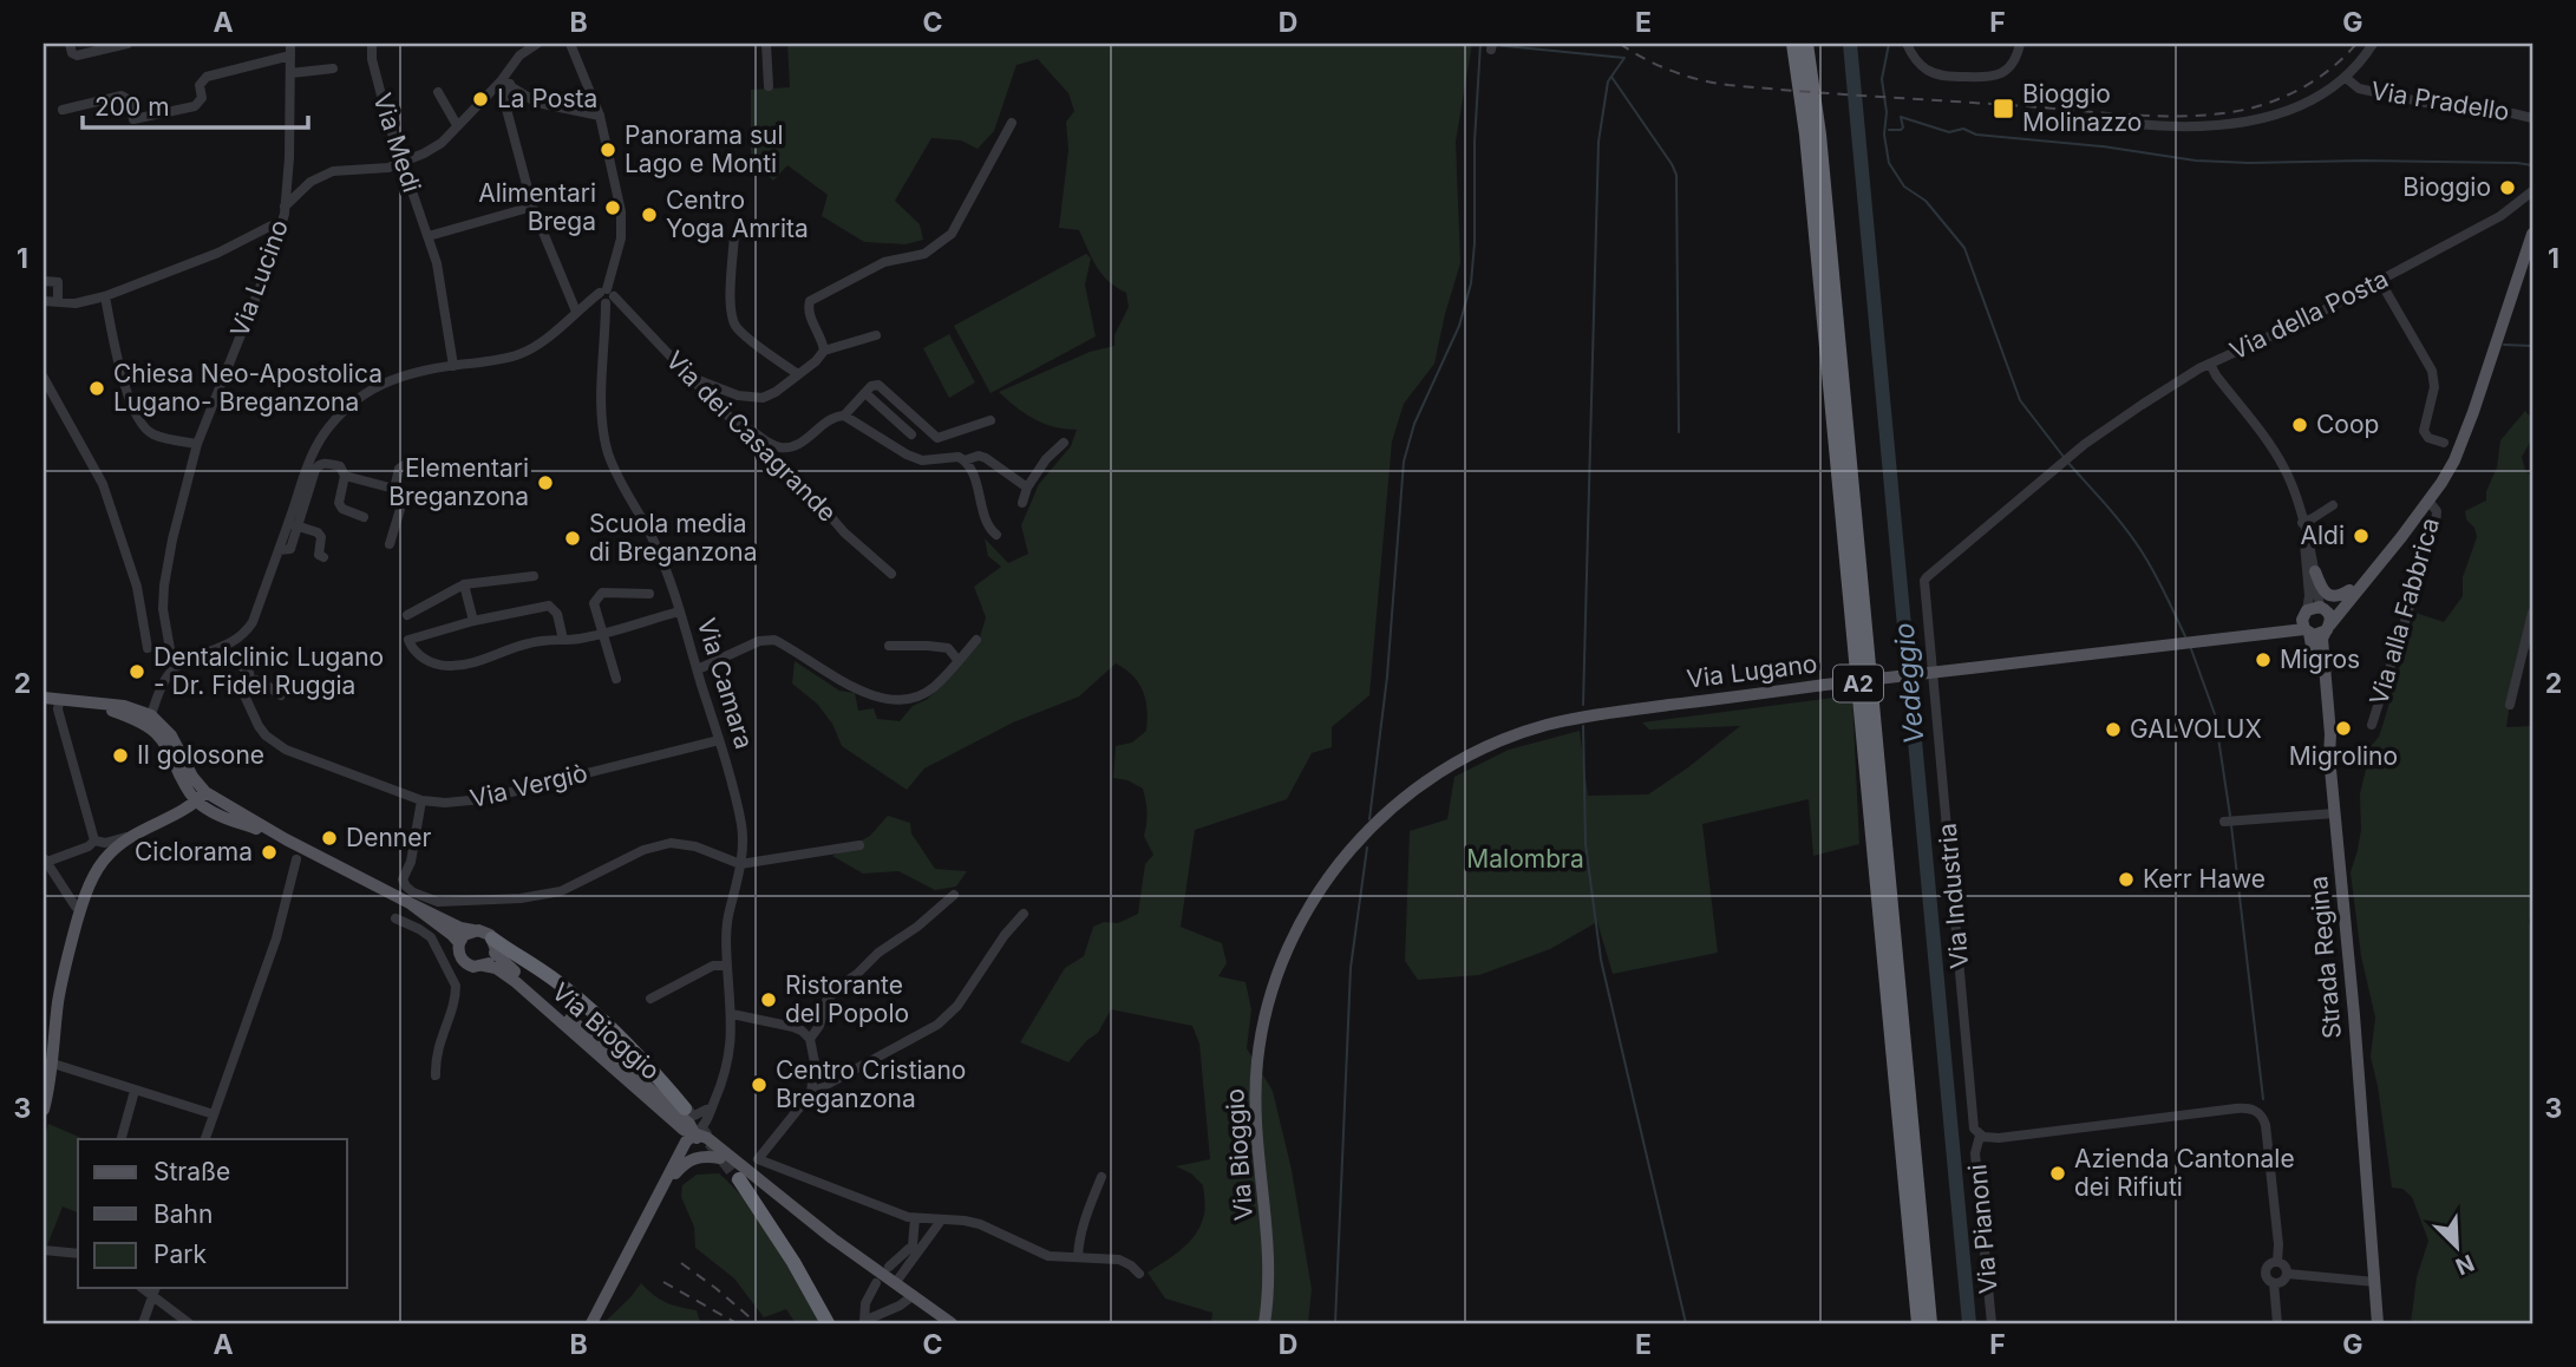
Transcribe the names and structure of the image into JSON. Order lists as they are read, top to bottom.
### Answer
{
  "streets": {
    "highway": ["A2"],
    "main road": [
      "Via Lugano",
      "Via Camara",
      "Strada Regina",
      "Via Bioggio"
    ],
    "street": [
      "Via Pradello",
      "Via Medi",
      "Via Lucino",
      "Via della Posta",
      "Via dei Casagrande",
      "Via alla Fabbrica",
      "Via Vergiò",
      "Via Industria",
      "Via Pianoni"
    ]
  },
  "crossings": [
    ["Via della Posta", "Via Lugano"],
    ["Via della Posta", "Via Industria"],
    ["Via dei Casagrande", "Via Camara"],
    ["Via Lugano", "Via Bioggio"],
    ["Via Camara", "Via Vergiò"],
    ["Via Camara", "Via Bioggio"],
    ["Via Industria", "Via Pianoni"]
  ],
  "water": ["Vedeggio"],
  "parks": ["Malombra"],
  "places": {
    "other": [
      "La Posta",
      "Panorama sul Lago e Monti",
      "Bioggio",
      "Alimentari Brega",
      "Centro Yoga Amrita",
      "Chiesa Neo-Apostolica Lugano- Breganzona",
      "Coop",
      "Elementari Breganzona",
      "Aldi",
      "Scuola media di Breganzona",
      "Migros",
      "Dentalclinic Lugano - Dr. Fidel Ruggia",
      "Migrolino",
      "GALVOLUX",
      "Il golosone",
      "Denner",
      "Ciclorama",
      "Kerr Hawe",
      "Ristorante del Popolo",
      "Centro Cristiano Breganzona",
      "Azienda Cantonale dei Rifiuti"
    ],
    "transit": ["Bioggio Molinazzo"]
  },
  "legend": ["Straße", "Bahn", "Park"],
  "scale_bar": "200 m",
  "north": "bottom right",
  "grid": {
    "columns": [
      "A",
      "B",
      "C",
      "D",
      "E",
      "F",
      "G"
    ],
    "rows": ["1", "2", "3"]
  }
}
